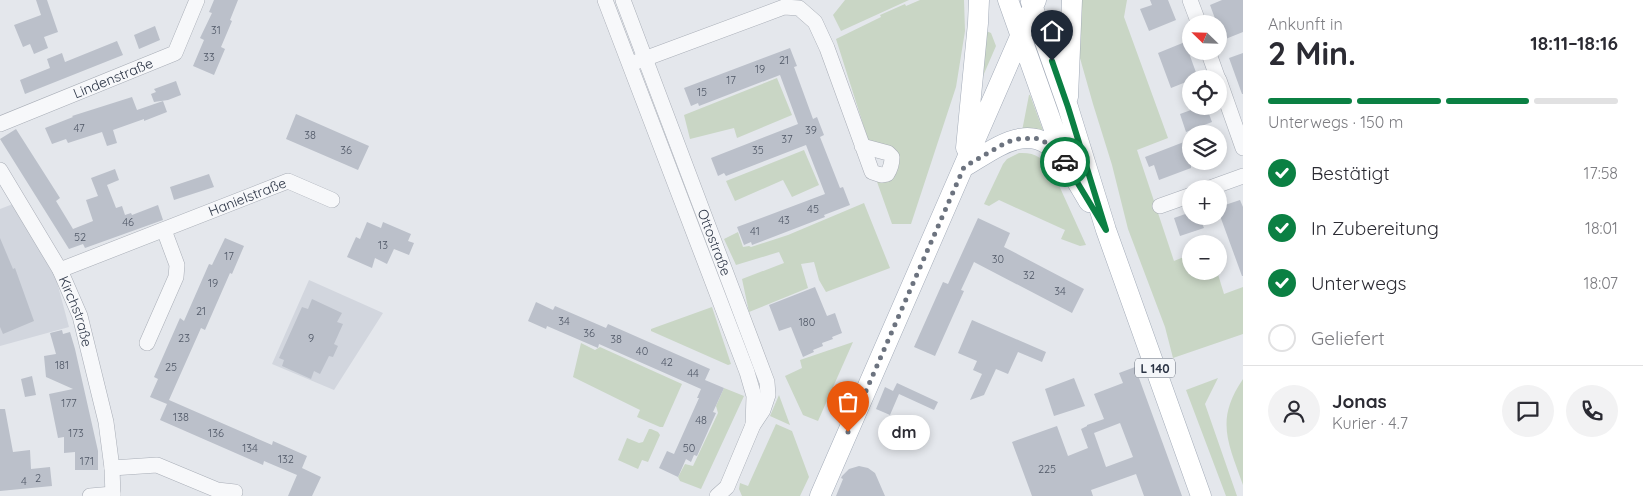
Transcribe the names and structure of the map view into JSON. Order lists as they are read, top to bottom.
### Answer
{
  "streets": {
    "main road": ["L 140"],
    "street": [
      "Lindenstraße",
      "Hanielstraße",
      "Ottostraße",
      "Kirchstraße"
    ]
  },
  "crossings": [
    ["Hanielstraße", "Kirchstraße"]
  ],
  "places": ["dm"],
  "house_numbers": [
    "31",
    "33",
    "21",
    "19",
    "17",
    "15",
    "47",
    "39",
    "38",
    "37",
    "36",
    "35",
    "45",
    "43",
    "46",
    "41",
    "52",
    "13",
    "17",
    "30",
    "32",
    "19",
    "34",
    "21",
    "34",
    "180",
    "36",
    "23",
    "9",
    "38",
    "40",
    "42",
    "181",
    "25",
    "44",
    "177",
    "138",
    "48",
    "173",
    "136",
    "134",
    "50",
    "132",
    "171",
    "225",
    "2",
    "4"
  ],
  "north": "top left",
  "page": {
    "heading": ["2 Min.", "Ankunft in", "18:11–18:16"],
    "panel": ["Jonas", "Kurier · 4.7"],
    "map_buttons": ["+", "−"],
    "bar": "Unterwegs · 150 m",
    "list": [
      ["Bestätigt", "17:58"],
      ["In Zubereitung", "18:01"],
      ["Unterwegs", "18:07"],
      "Geliefert"
    ],
    "bubble": "dm"
  }
}
